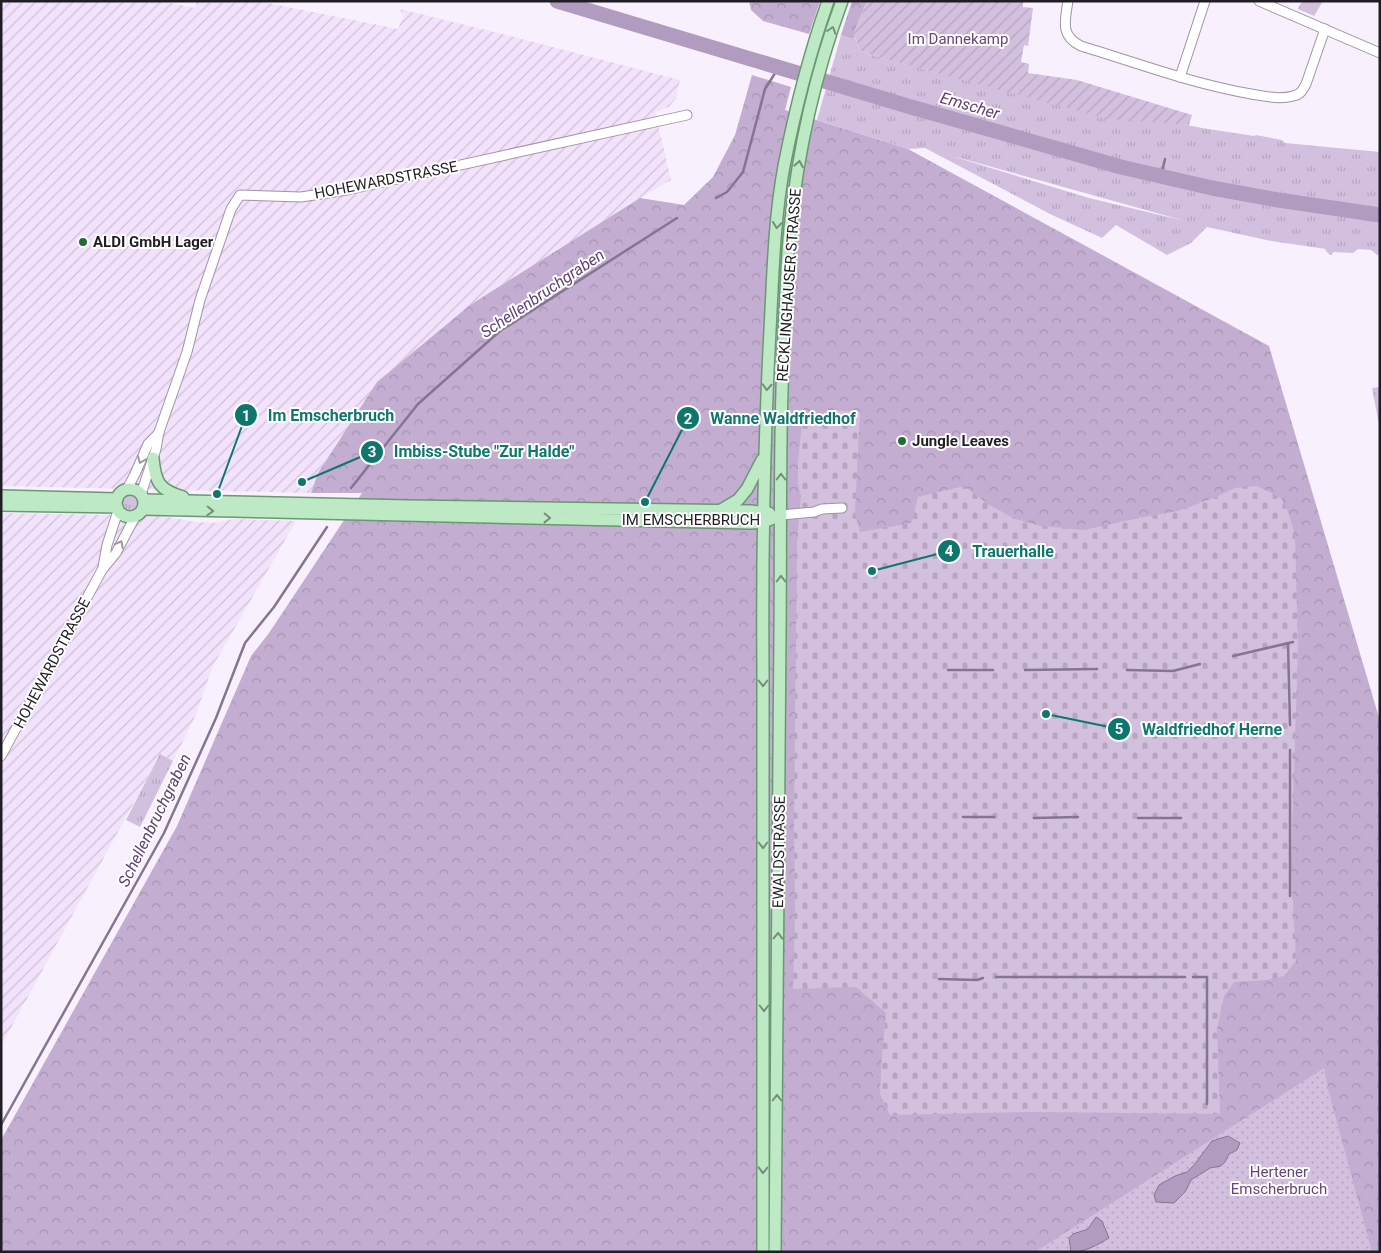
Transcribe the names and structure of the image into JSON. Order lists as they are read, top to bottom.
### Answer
{
  "streets": {
    "main road": ["RECKLINGHAUSER STRASSE", "IM EMSCHERBRUCH", "EWALDSTRASSE"],
    "street": ["HOHEWARDSTRASSE"]
  },
  "crossings": [
    ["HOHEWARDSTRASSE", "IM EMSCHERBRUCH"],
    ["RECKLINGHAUSER STRASSE", "IM EMSCHERBRUCH"],
    ["RECKLINGHAUSER STRASSE", "EWALDSTRASSE"],
    ["IM EMSCHERBRUCH", "EWALDSTRASSE"]
  ],
  "water": ["Emscher", "Schellenbruchgraben"],
  "parks": ["Im Dannekamp", "Hertener Emscherbruch"],
  "places": [
    "ALDI GmbH Lager",
    "Jungle Leaves",
    "Imbiss-Stube \"Zur Halde\"",
    "Im Emscherbruch",
    "Wanne Waldfriedhof",
    "Trauerhalle",
    "Waldfriedhof Herne"
  ]
}
